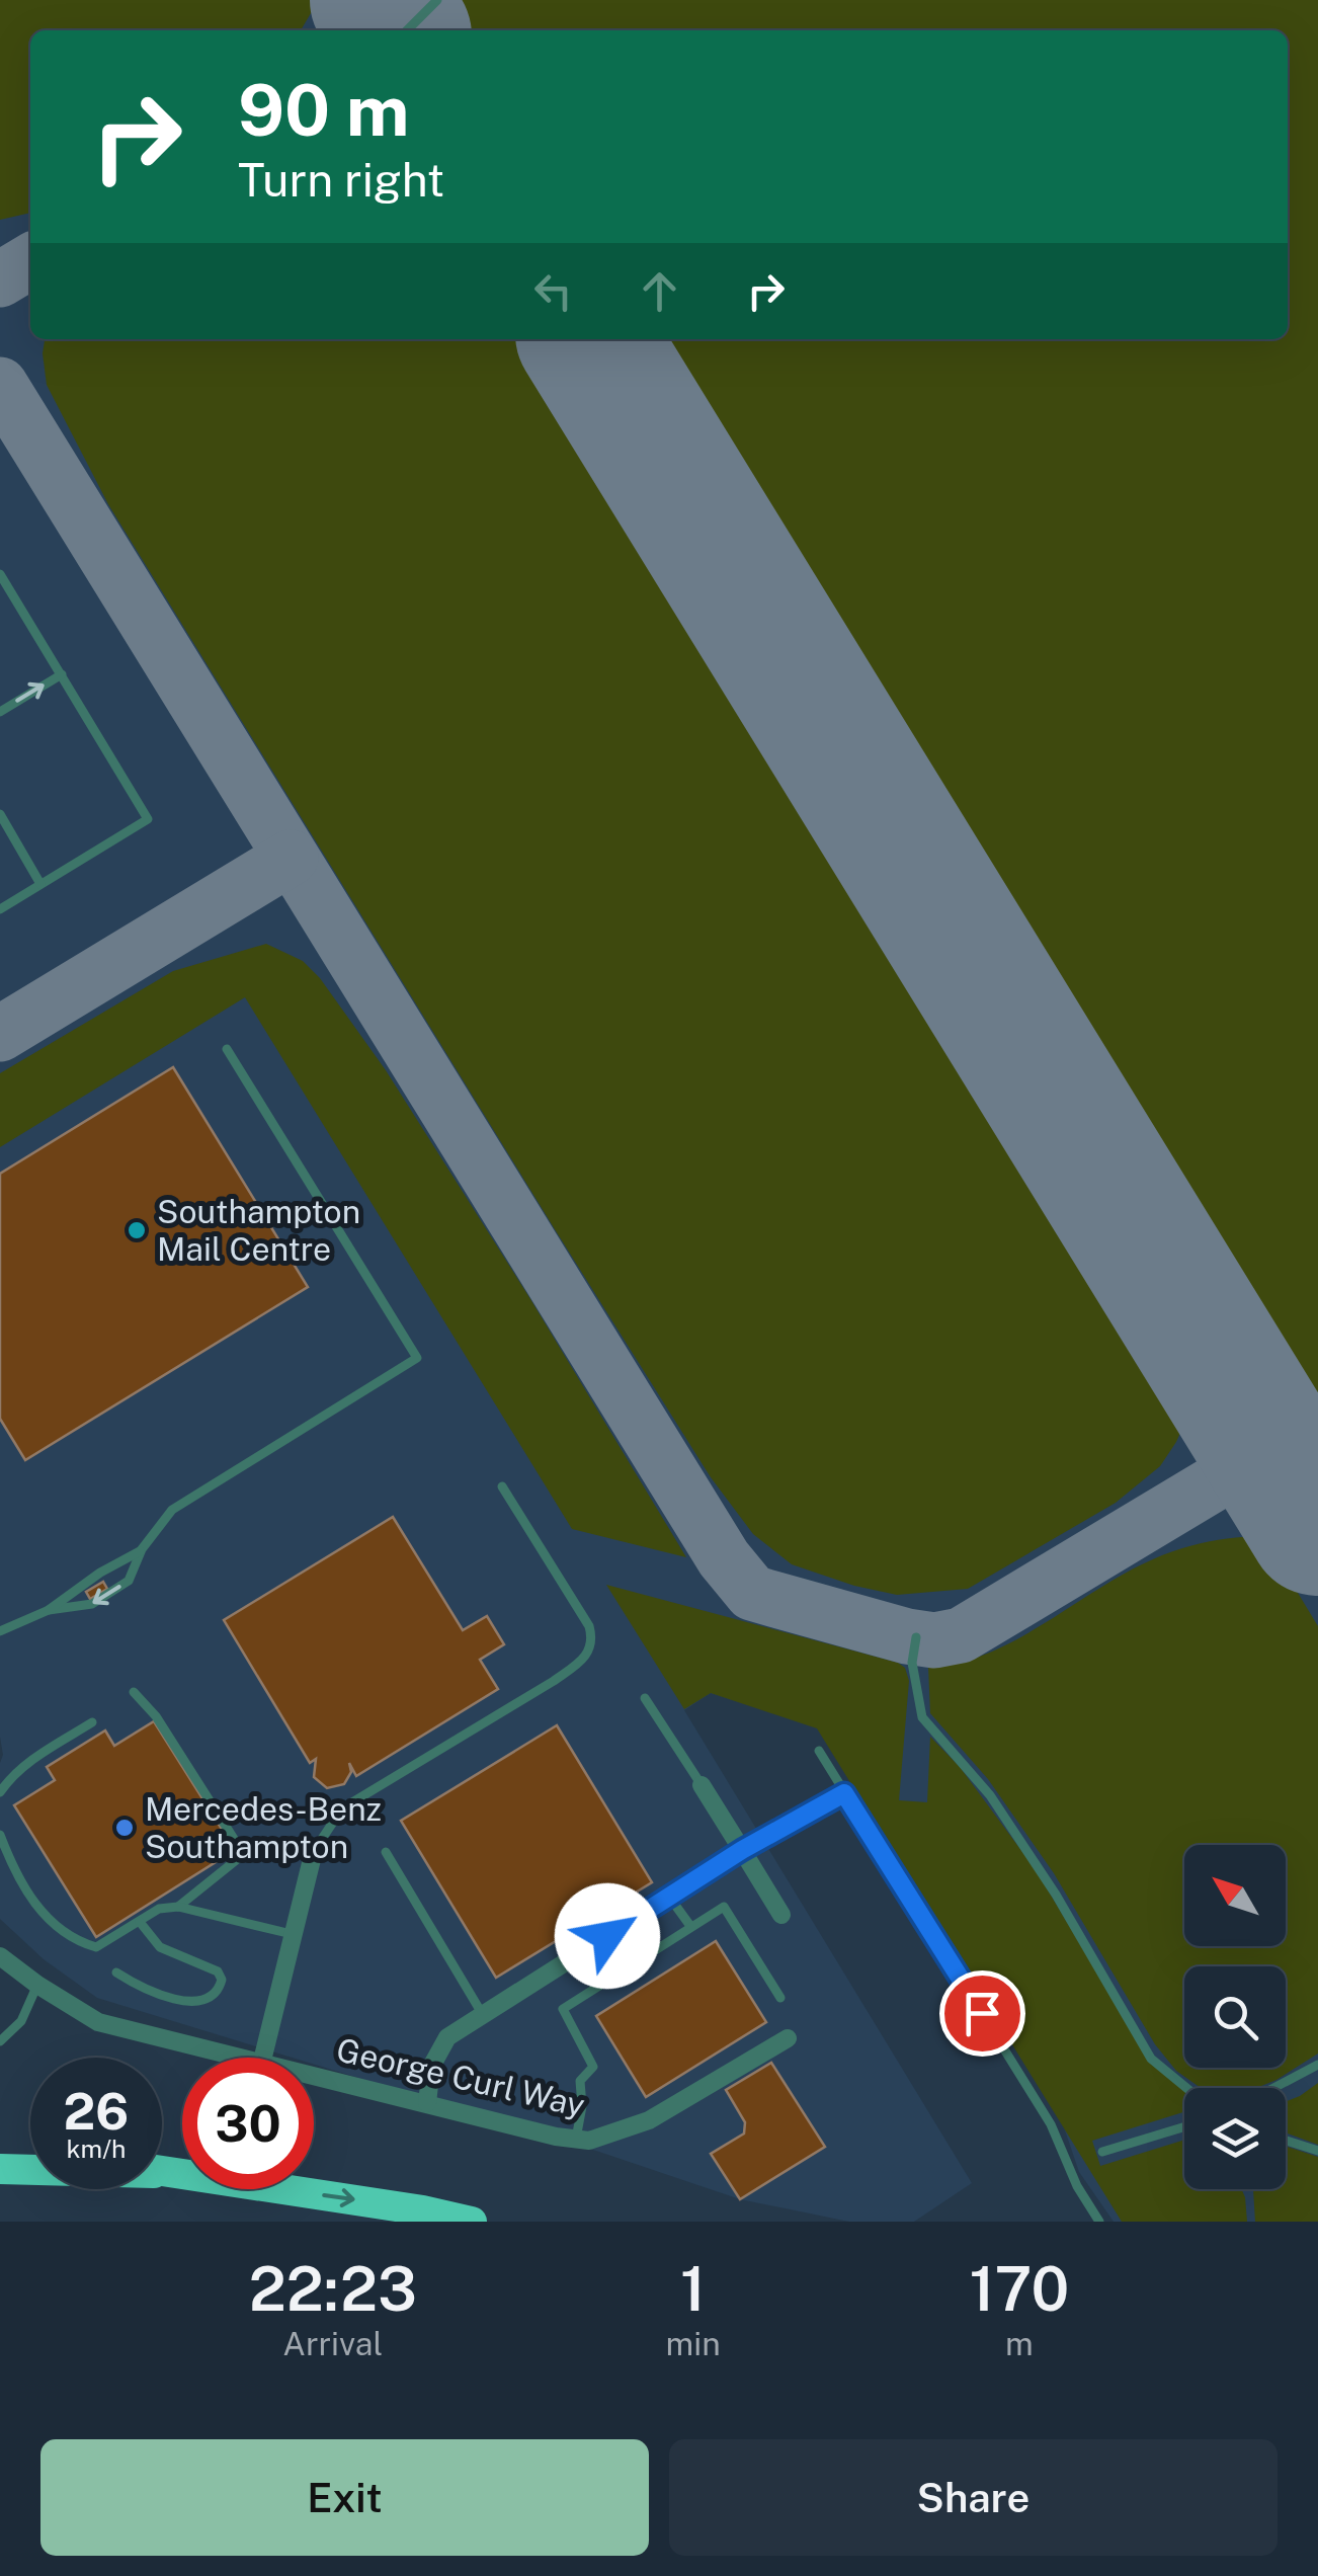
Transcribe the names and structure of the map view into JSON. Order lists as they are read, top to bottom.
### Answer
{
  "streets": {
    "street": ["George Curl Way"]
  },
  "places": ["Southampton Mail Centre", "Mercedes-Benz Southampton"],
  "north": "top left",
  "page": {
    "turn": ["90 m", "Turn right"],
    "speed": "26 km/h",
    "limit": "30",
    "eta": [
      "22:23",
      "Arrival",
      "1",
      "min",
      "170",
      "m"
    ],
    "buttons": ["Exit", "Share"]
  }
}
